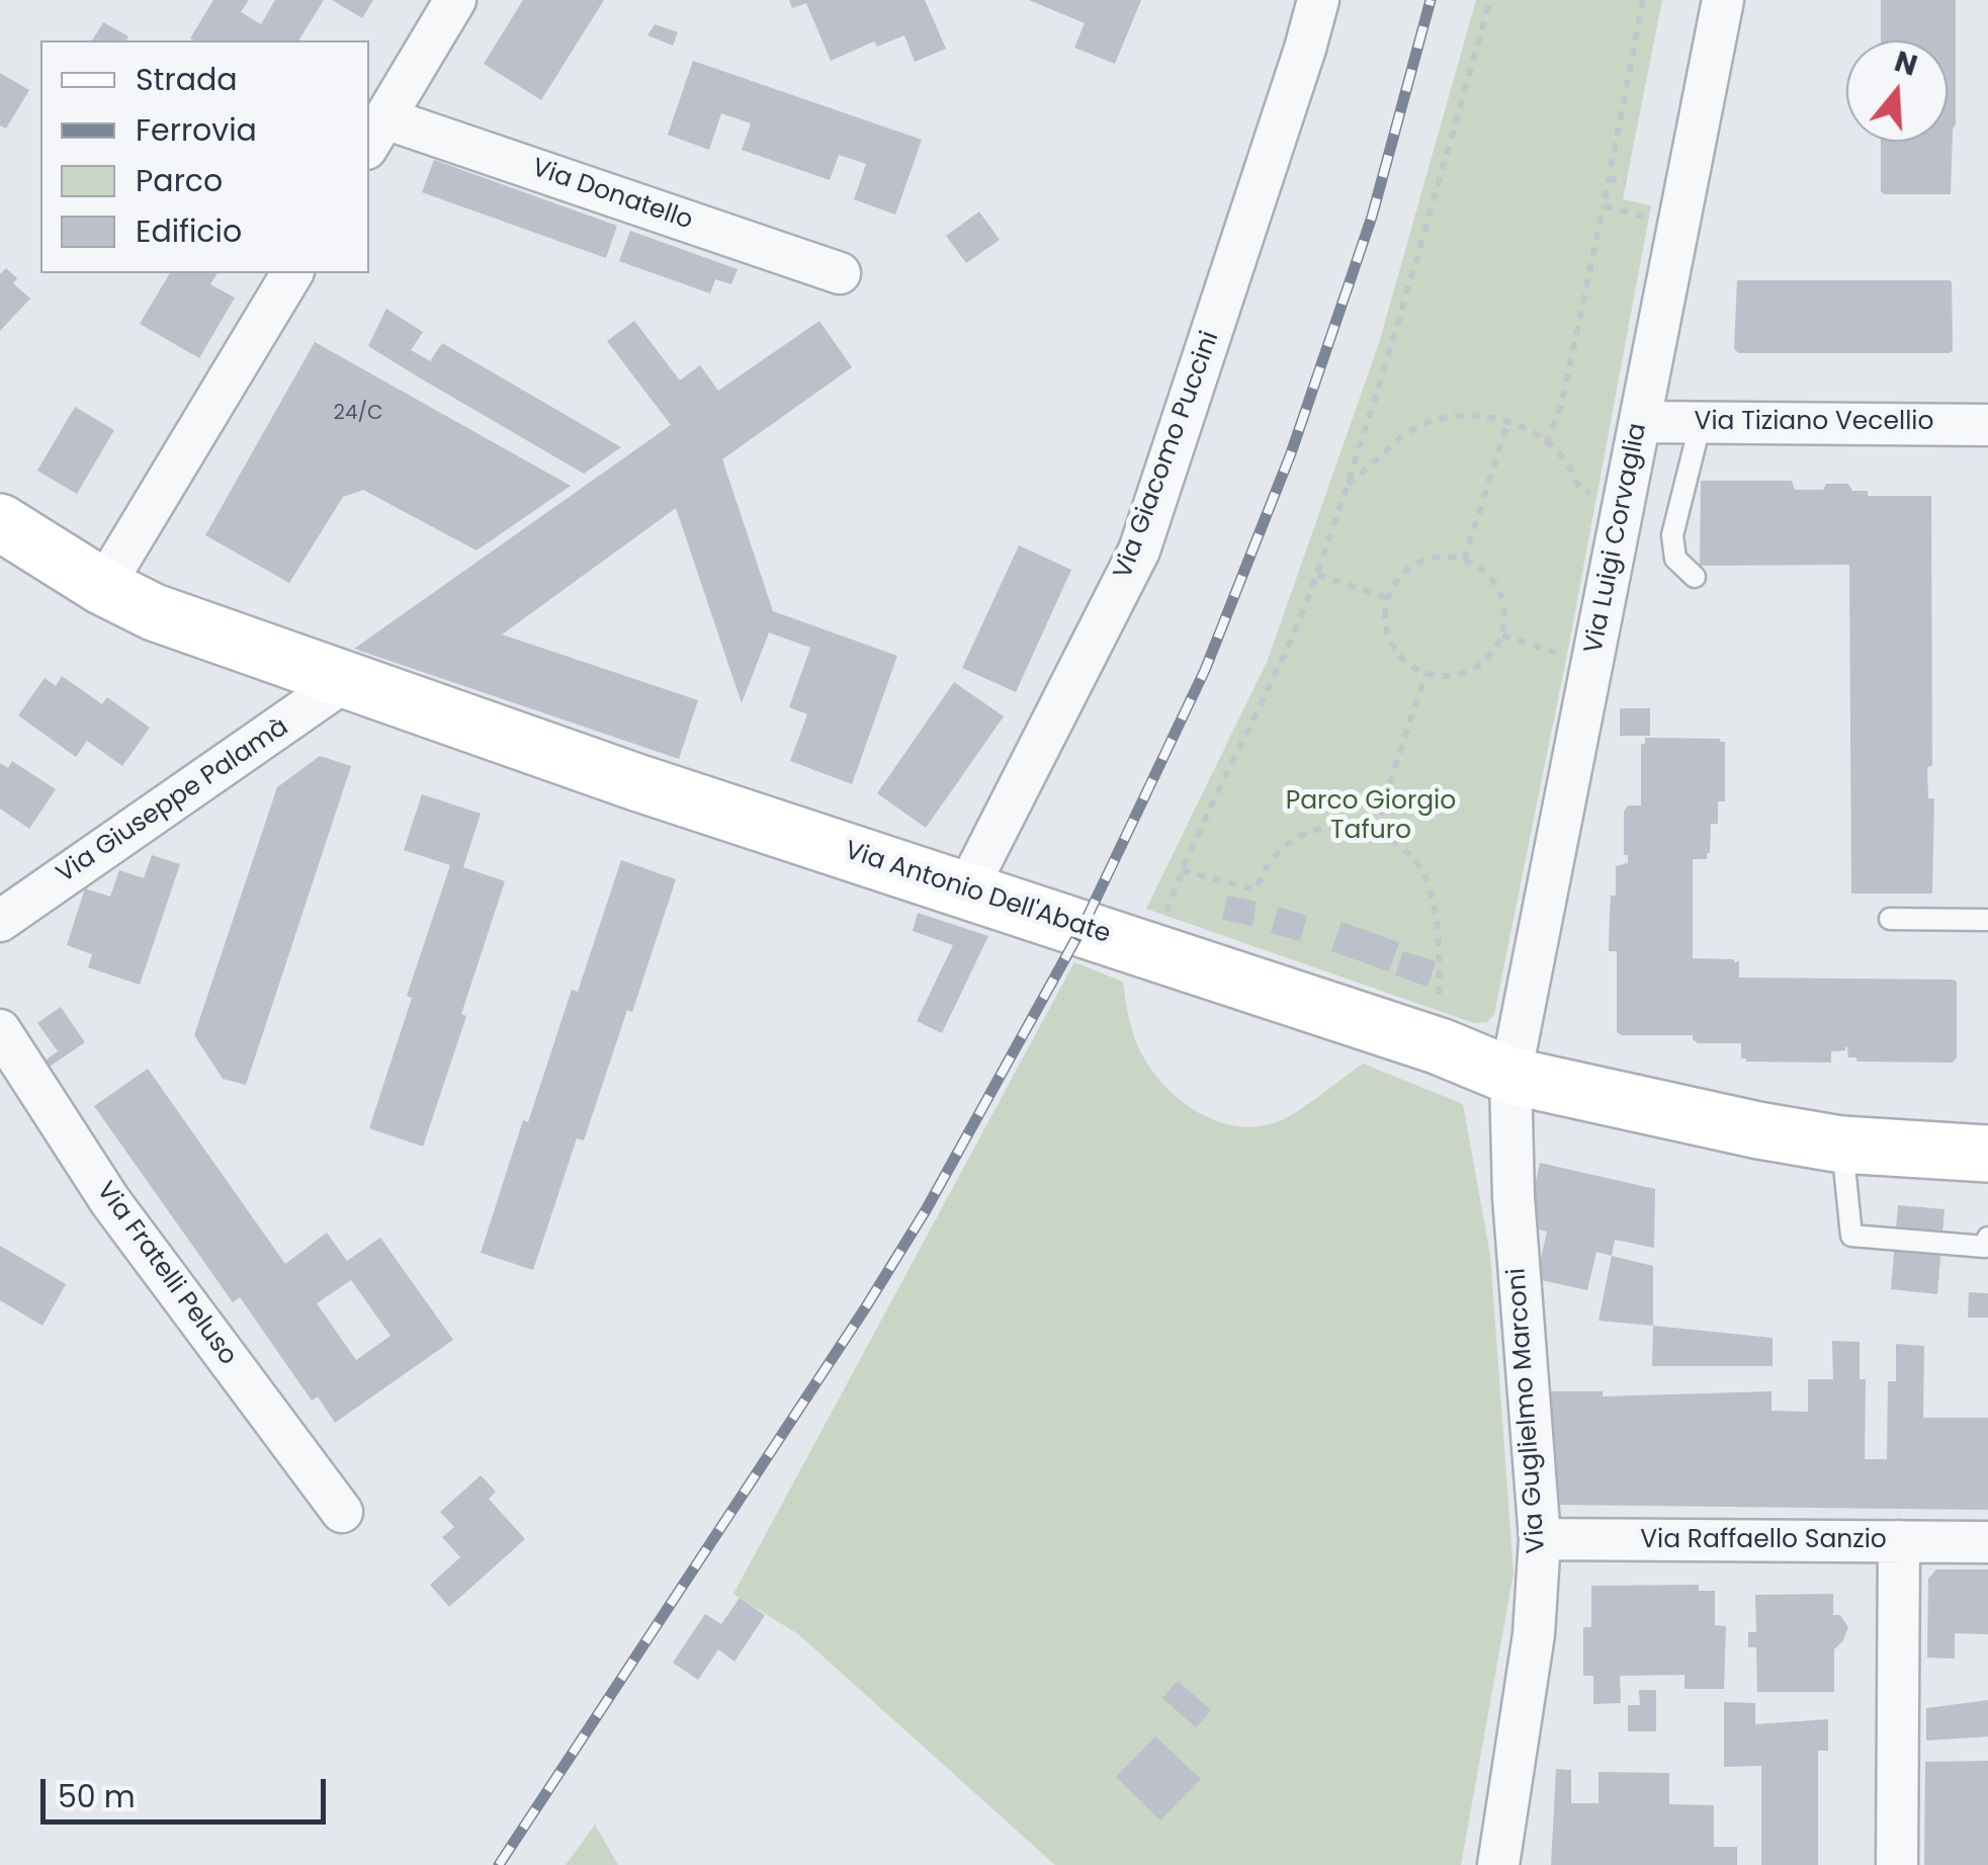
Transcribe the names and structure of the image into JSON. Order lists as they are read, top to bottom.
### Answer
{
  "streets": {
    "main road": ["Via Antonio Dell'Abate"],
    "street": [
      "Via Donatello",
      "Via Tiziano Vecellio",
      "Via Giacomo Puccini",
      "Via Luigi Corvaglia",
      "Via Giuseppe Palamà",
      "Via Fratelli Peluso",
      "Via Guglielmo Marconi",
      "Via Raffaello Sanzio"
    ]
  },
  "crossings": [
    ["Via Tiziano Vecellio", "Via Luigi Corvaglia"],
    ["Via Giacomo Puccini", "Via Antonio Dell'Abate"],
    ["Via Luigi Corvaglia", "Via Antonio Dell'Abate"],
    ["Via Luigi Corvaglia", "Via Guglielmo Marconi"],
    ["Via Giuseppe Palamà", "Via Antonio Dell'Abate"],
    ["Via Antonio Dell'Abate", "Via Guglielmo Marconi"],
    ["Via Guglielmo Marconi", "Via Raffaello Sanzio"]
  ],
  "parks": ["Parco Giorgio Tafuro"],
  "house_numbers": ["24/C"],
  "legend": [
    "Strada",
    "Ferrovia",
    "Parco",
    "Edificio"
  ],
  "scale_bar": "50 m",
  "north": "top"
}
